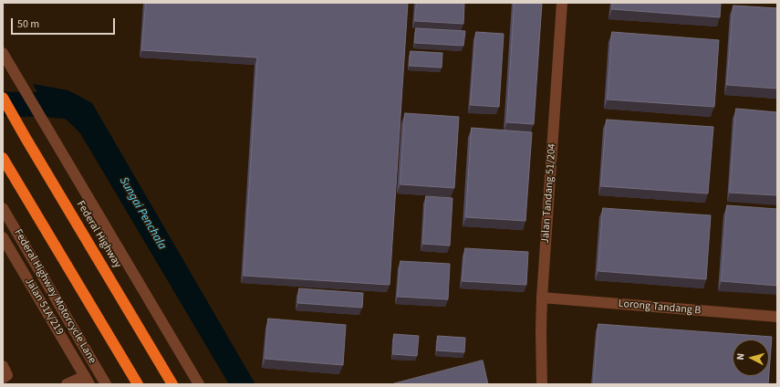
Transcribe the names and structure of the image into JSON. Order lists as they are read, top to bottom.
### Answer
{
  "streets": {
    "highway": ["Federal Highway"],
    "street": [
      "Jalan Tandang 51/204",
      "Federal Highway Motorcycle Lane",
      "Jalan 51A/219",
      "Lorong Tandang B"
    ]
  },
  "crossings": [
    ["Jalan Tandang 51/204", "Lorong Tandang B"]
  ],
  "water": ["Sungai Penchala"],
  "scale_bar": "50 m",
  "north": "left"
}
